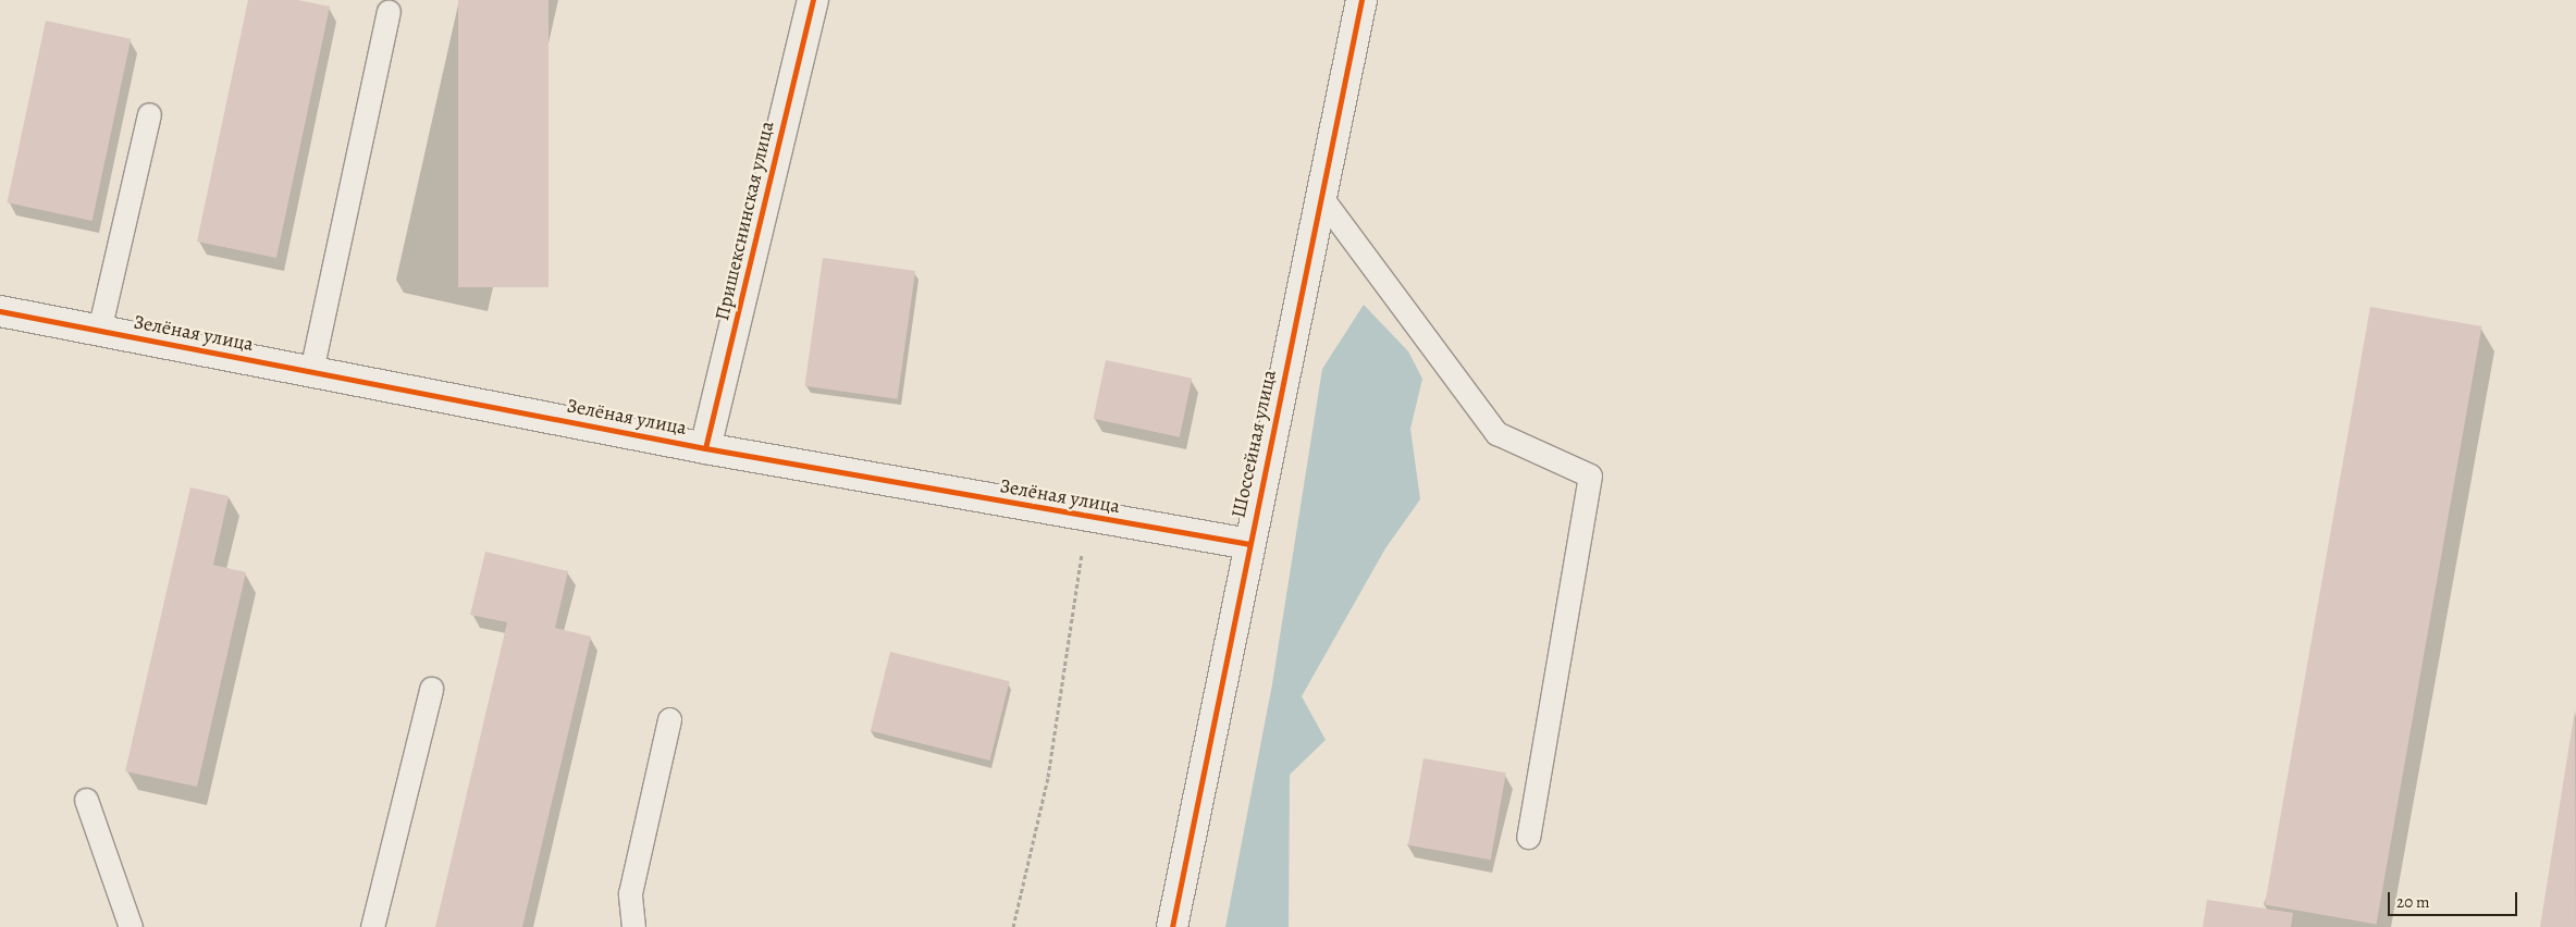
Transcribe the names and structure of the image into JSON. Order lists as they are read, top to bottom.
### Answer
{
  "streets": {
    "street": ["Пришекснинская улица", "Зелёная улица", "Шоссейная улица"]
  },
  "crossings": [
    ["Пришекснинская улица", "Зелёная улица"],
    ["Зелёная улица", "Шоссейная улица"]
  ],
  "scale_bar": "20 m"
}
